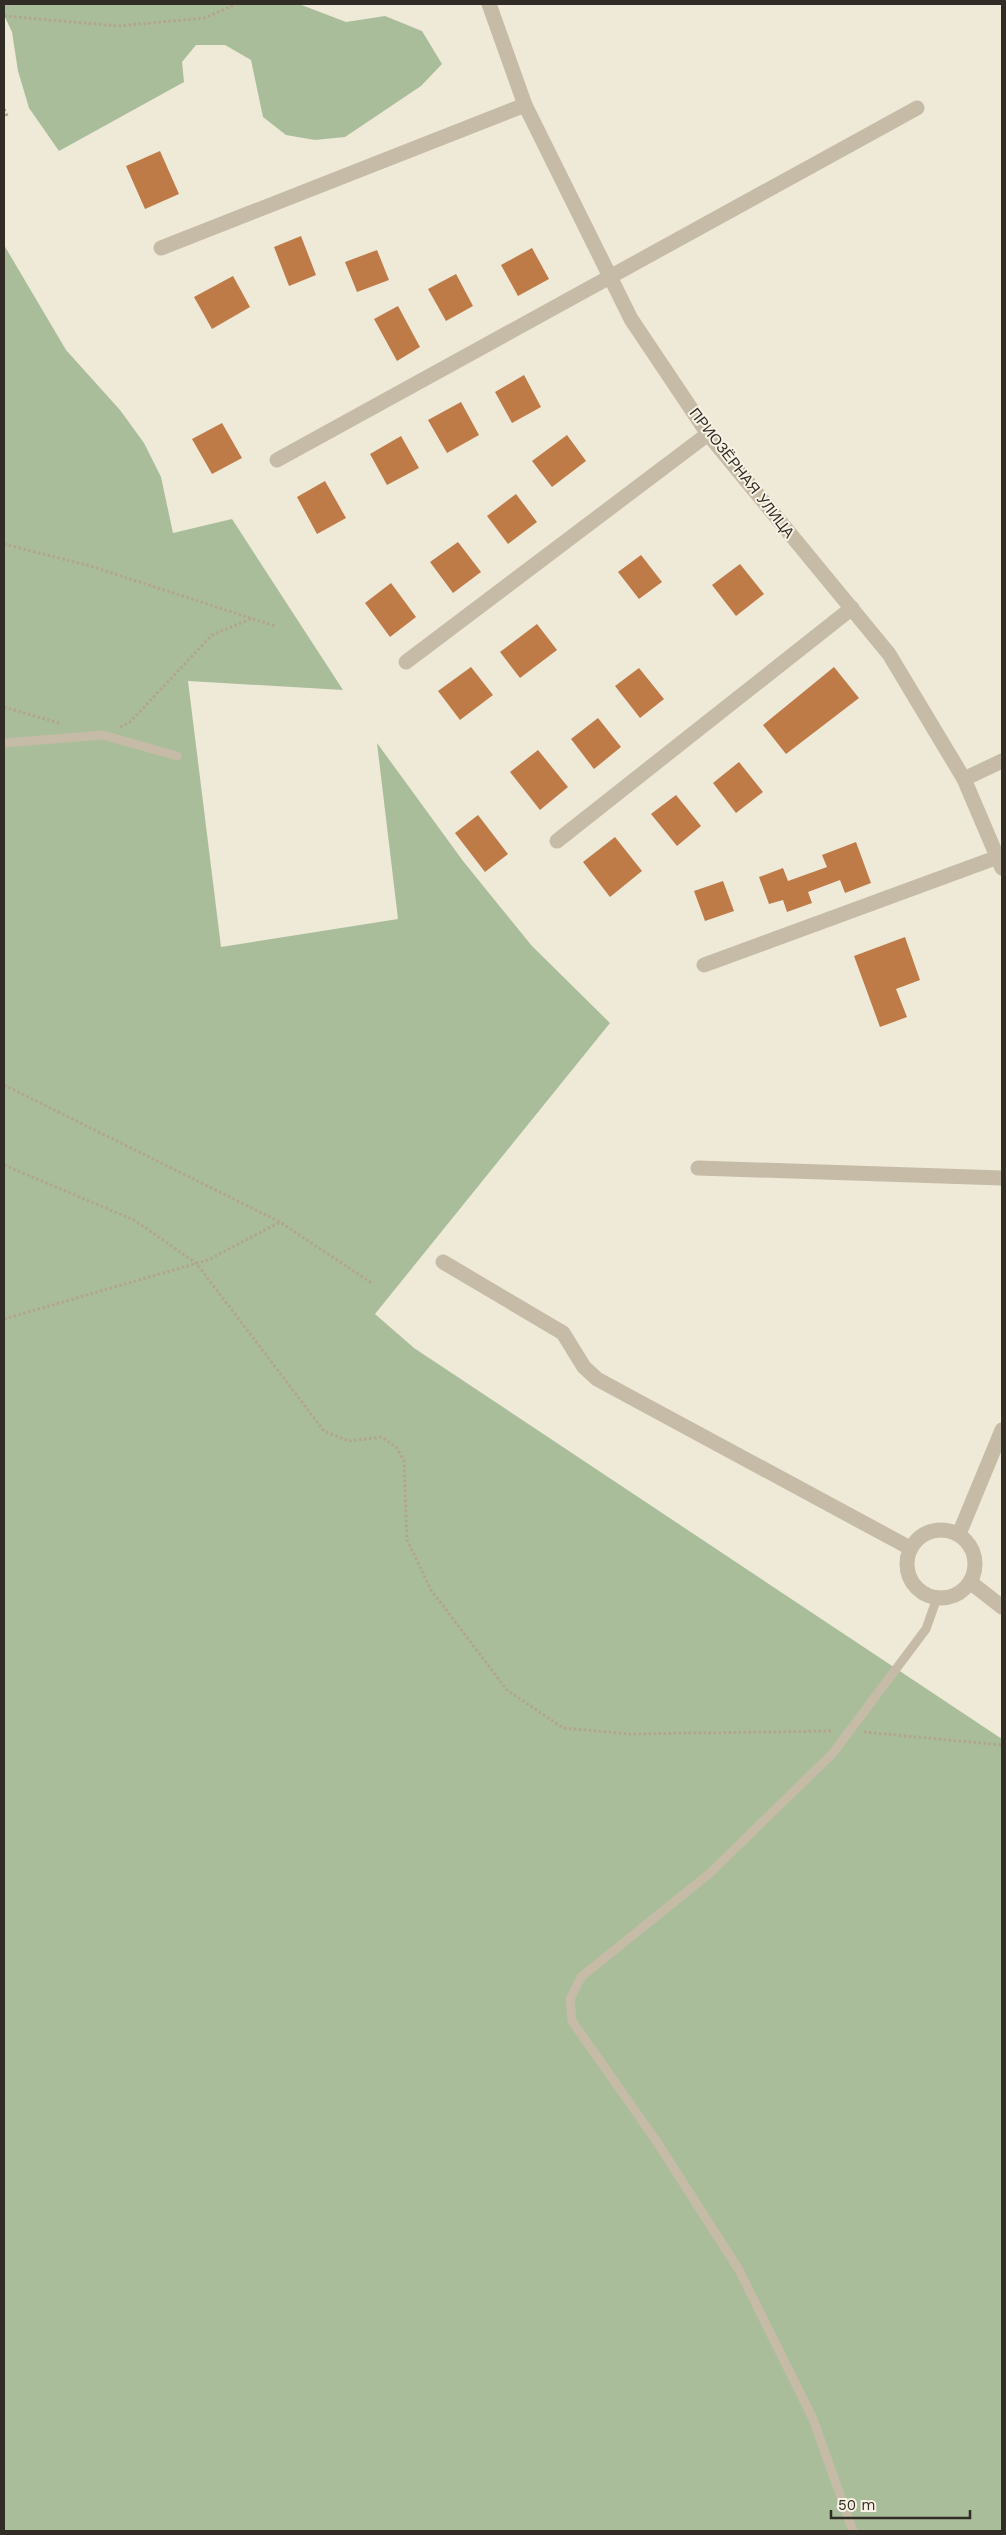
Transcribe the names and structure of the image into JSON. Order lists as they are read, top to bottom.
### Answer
{
  "streets": {
    "street": ["ПРИОЗЁРНАЯ УЛИЦА"]
  },
  "scale_bar": "50 m"
}
